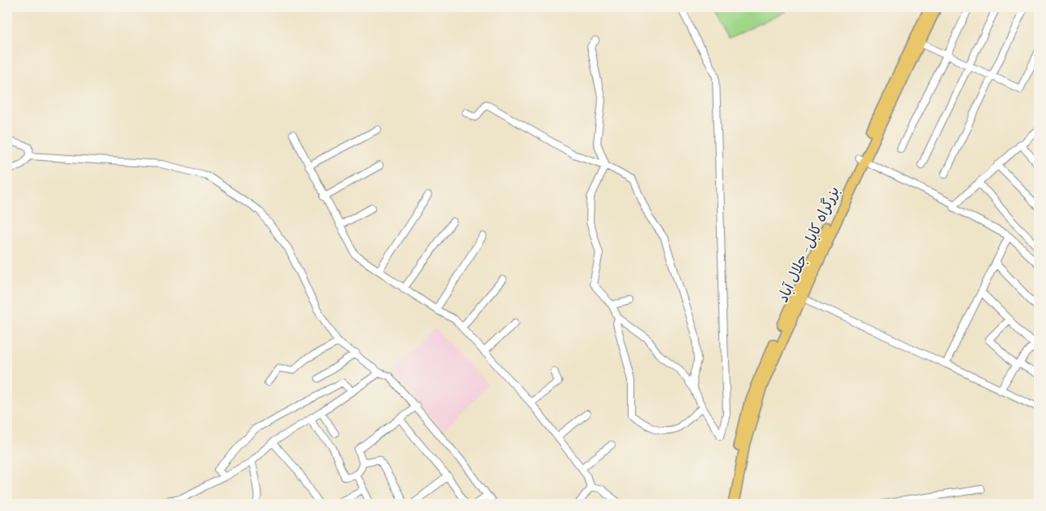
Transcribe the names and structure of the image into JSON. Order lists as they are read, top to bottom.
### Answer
{
  "streets": {
    "highway": ["بزرگراه کابل- جلال آباد"]
  }
}
